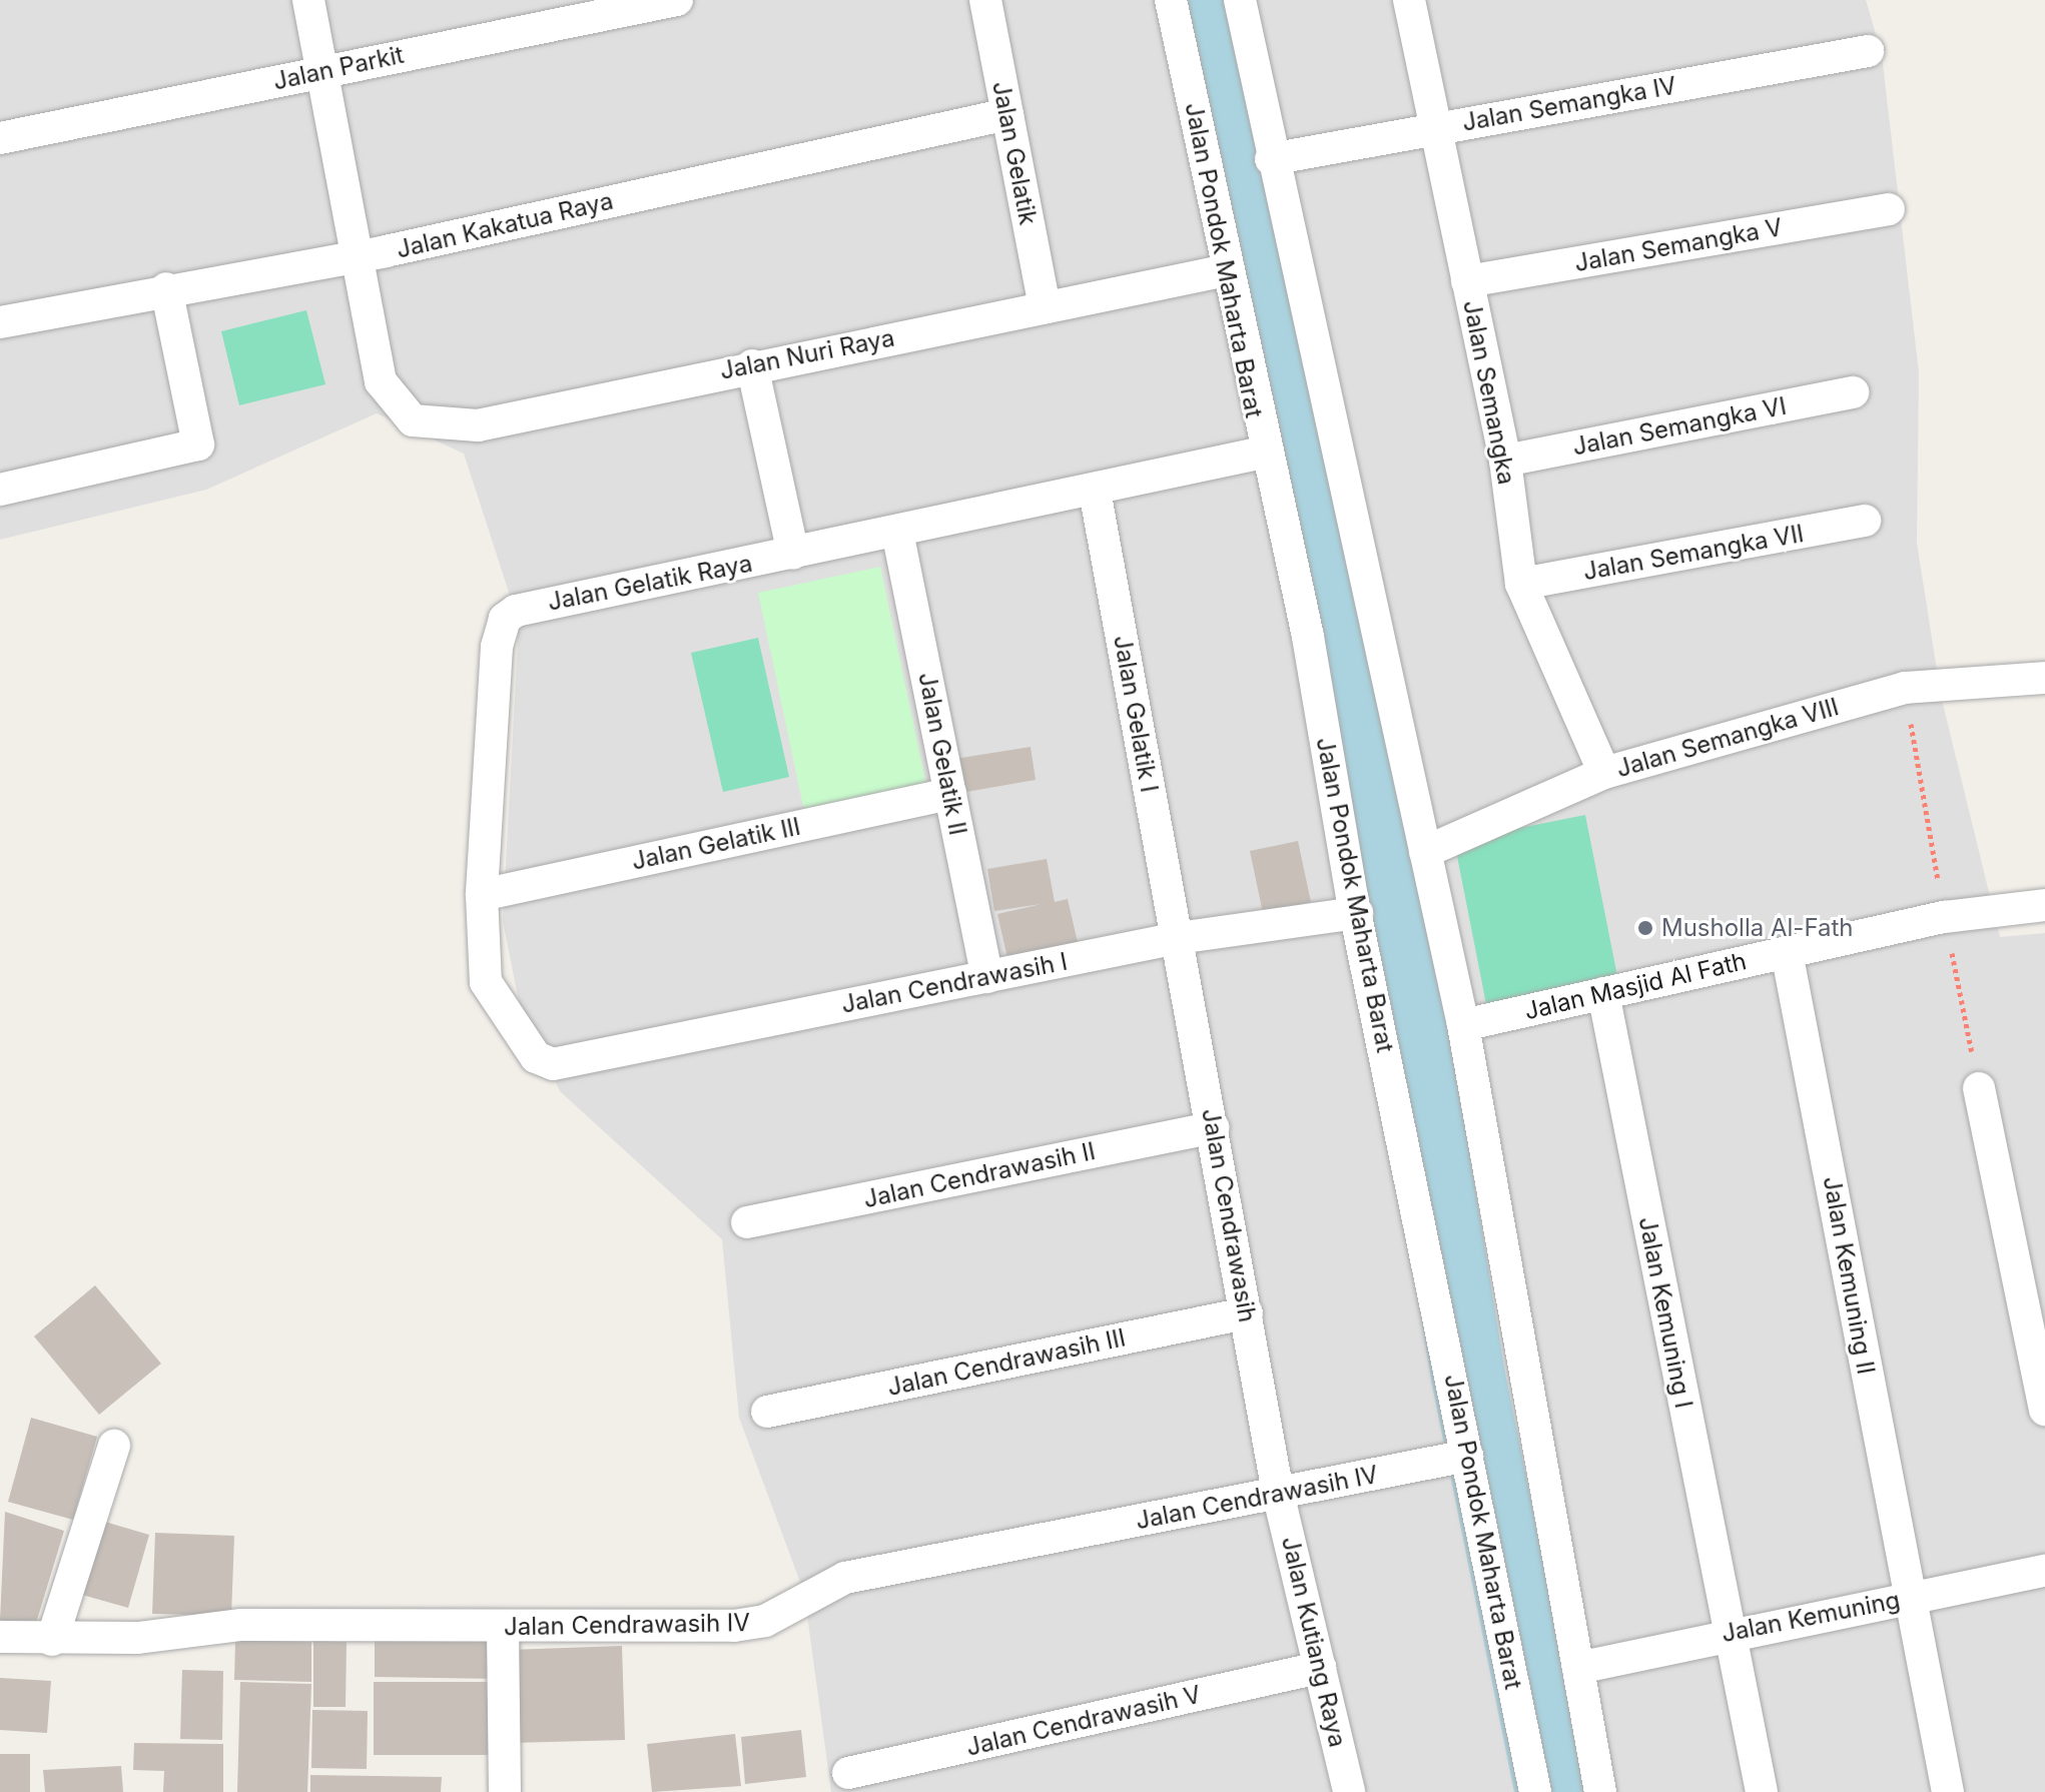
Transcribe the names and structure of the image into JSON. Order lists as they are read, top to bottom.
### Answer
{
  "streets": {
    "street": [
      "Jalan Parkit",
      "Jalan Semangka IV",
      "Jalan Gelatik",
      "Jalan Kakatua Raya",
      "Jalan Semangka V",
      "Jalan Pondok Maharta Barat",
      "Jalan Nuri Raya",
      "Jalan Semangka",
      "Jalan Semangka VI",
      "Jalan Semangka VII",
      "Jalan Gelatik Raya",
      "Jalan Gelatik I",
      "Jalan Semangka VIII",
      "Jalan Gelatik II",
      "Jalan Gelatik III",
      "Jalan Cendrawasih I",
      "Jalan Masjid Al Fath",
      "Jalan Cendrawasih II",
      "Jalan Cendrawasih",
      "Jalan Kemuning II",
      "Jalan Kemuning I",
      "Jalan Cendrawasih III",
      "Jalan Cendrawasih IV",
      "Jalan Kemuning",
      "Jalan Kutiang Raya",
      "Jalan Cendrawasih V"
    ]
  },
  "crossings": [
    ["Jalan Semangka IV", "Jalan Semangka"],
    ["Jalan Gelatik", "Jalan Kakatua Raya"],
    ["Jalan Gelatik", "Jalan Nuri Raya"],
    ["Jalan Kakatua Raya", "Jalan Nuri Raya"],
    ["Jalan Semangka V", "Jalan Semangka"],
    ["Jalan Pondok Maharta Barat", "Jalan Nuri Raya"],
    ["Jalan Pondok Maharta Barat", "Jalan Gelatik Raya"],
    ["Jalan Pondok Maharta Barat", "Jalan Cendrawasih I"],
    ["Jalan Pondok Maharta Barat", "Jalan Cendrawasih IV"],
    ["Jalan Semangka", "Jalan Semangka VI"],
    ["Jalan Semangka", "Jalan Semangka VII"],
    ["Jalan Semangka", "Jalan Semangka VIII"],
    ["Jalan Gelatik Raya", "Jalan Gelatik I"],
    ["Jalan Gelatik Raya", "Jalan Gelatik II"],
    ["Jalan Gelatik Raya", "Jalan Gelatik III"],
    ["Jalan Gelatik Raya", "Jalan Cendrawasih I"],
    ["Jalan Gelatik I", "Jalan Cendrawasih I"],
    ["Jalan Gelatik I", "Jalan Cendrawasih"],
    ["Jalan Gelatik II", "Jalan Gelatik III"],
    ["Jalan Gelatik II", "Jalan Cendrawasih I"],
    ["Jalan Cendrawasih I", "Jalan Cendrawasih"],
    ["Jalan Masjid Al Fath", "Jalan Kemuning II"],
    ["Jalan Masjid Al Fath", "Jalan Kemuning I"],
    ["Jalan Cendrawasih II", "Jalan Cendrawasih"],
    ["Jalan Cendrawasih", "Jalan Cendrawasih III"],
    ["Jalan Cendrawasih", "Jalan Cendrawasih IV"],
    ["Jalan Cendrawasih", "Jalan Kutiang Raya"],
    ["Jalan Kemuning II", "Jalan Kemuning"],
    ["Jalan Kemuning I", "Jalan Kemuning"],
    ["Jalan Cendrawasih IV", "Jalan Kutiang Raya"],
    ["Jalan Kutiang Raya", "Jalan Cendrawasih V"]
  ],
  "places": ["Musholla Al-Fath"]
}
